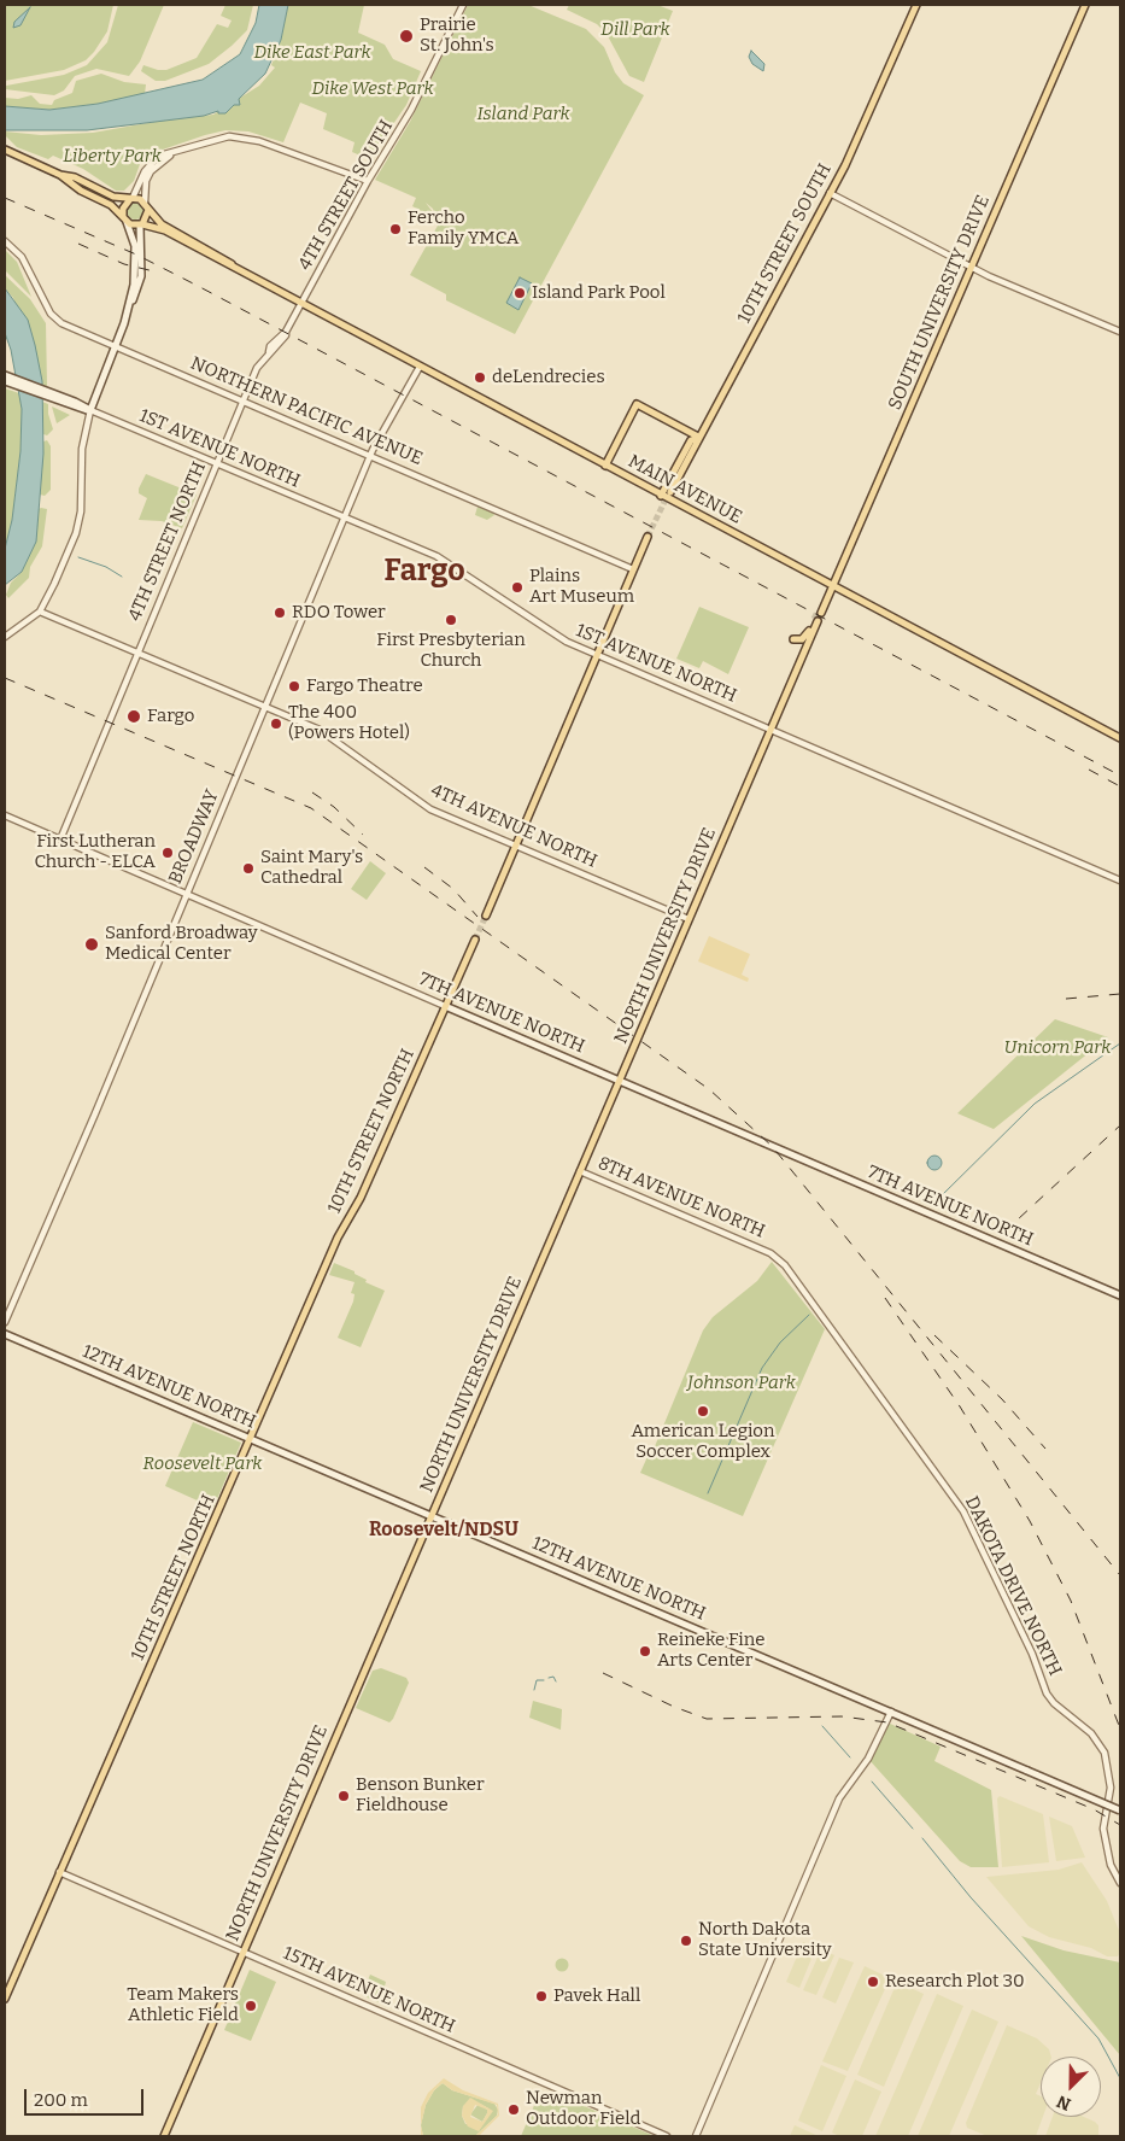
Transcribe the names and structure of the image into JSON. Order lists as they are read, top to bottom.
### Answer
{
  "streets": {
    "main road": [
      "10TH STREET SOUTH",
      "SOUTH UNIVERSITY DRIVE",
      "1ST AVENUE NORTH",
      "MAIN AVENUE",
      "NORTH UNIVERSITY DRIVE",
      "7TH AVENUE NORTH",
      "10TH STREET NORTH",
      "12TH AVENUE NORTH"
    ],
    "street": [
      "4TH STREET SOUTH",
      "NORTHERN PACIFIC AVENUE",
      "4TH STREET NORTH",
      "4TH AVENUE NORTH",
      "BROADWAY",
      "8TH AVENUE NORTH",
      "DAKOTA DRIVE NORTH",
      "15TH AVENUE NORTH"
    ]
  },
  "crossings": [
    ["4TH STREET SOUTH", "MAIN AVENUE"],
    ["4TH STREET SOUTH", "4TH STREET NORTH"],
    ["SOUTH UNIVERSITY DRIVE", "MAIN AVENUE"],
    ["NORTHERN PACIFIC AVENUE", "4TH STREET NORTH"],
    ["NORTHERN PACIFIC AVENUE", "BROADWAY"],
    ["1ST AVENUE NORTH", "4TH STREET NORTH"],
    ["1ST AVENUE NORTH", "BROADWAY"],
    ["1ST AVENUE NORTH", "NORTH UNIVERSITY DRIVE"],
    ["MAIN AVENUE", "4TH STREET NORTH"],
    ["MAIN AVENUE", "BROADWAY"],
    ["4TH STREET NORTH", "4TH AVENUE NORTH"],
    ["4TH STREET NORTH", "7TH AVENUE NORTH"],
    ["4TH AVENUE NORTH", "BROADWAY"],
    ["4TH AVENUE NORTH", "NORTH UNIVERSITY DRIVE"],
    ["BROADWAY", "7TH AVENUE NORTH"],
    ["NORTH UNIVERSITY DRIVE", "7TH AVENUE NORTH"],
    ["NORTH UNIVERSITY DRIVE", "8TH AVENUE NORTH"],
    ["NORTH UNIVERSITY DRIVE", "12TH AVENUE NORTH"],
    ["NORTH UNIVERSITY DRIVE", "15TH AVENUE NORTH"],
    ["7TH AVENUE NORTH", "10TH STREET NORTH"],
    ["10TH STREET NORTH", "12TH AVENUE NORTH"],
    ["10TH STREET NORTH", "15TH AVENUE NORTH"],
    ["8TH AVENUE NORTH", "DAKOTA DRIVE NORTH"]
  ],
  "districts": ["Fargo", "Roosevelt/NDSU"],
  "parks": [
    "Dill Park",
    "Dike East Park",
    "Dike West Park",
    "Island Park",
    "Liberty Park",
    "Unicorn Park",
    "Johnson Park",
    "Roosevelt Park"
  ],
  "places": [
    "Prairie St. John's",
    "Fercho Family YMCA",
    "Island Park Pool",
    "deLendrecies",
    "Plains Art Museum",
    "RDO Tower",
    "First Presbyterian Church",
    "Fargo Theatre",
    "Fargo",
    "The 400 (Powers Hotel)",
    "First Lutheran Church - ELCA",
    "Saint Mary's Cathedral",
    "Sanford Broadway Medical Center",
    "American Legion Soccer Complex",
    "Reineke Fine Arts Center",
    "Benson Bunker Fieldhouse",
    "North Dakota State University",
    "Research Plot 30",
    "Pavek Hall",
    "Team Makers Athletic Field",
    "Newman Outdoor Field"
  ],
  "scale_bar": "200 m",
  "north": "bottom left"
}
